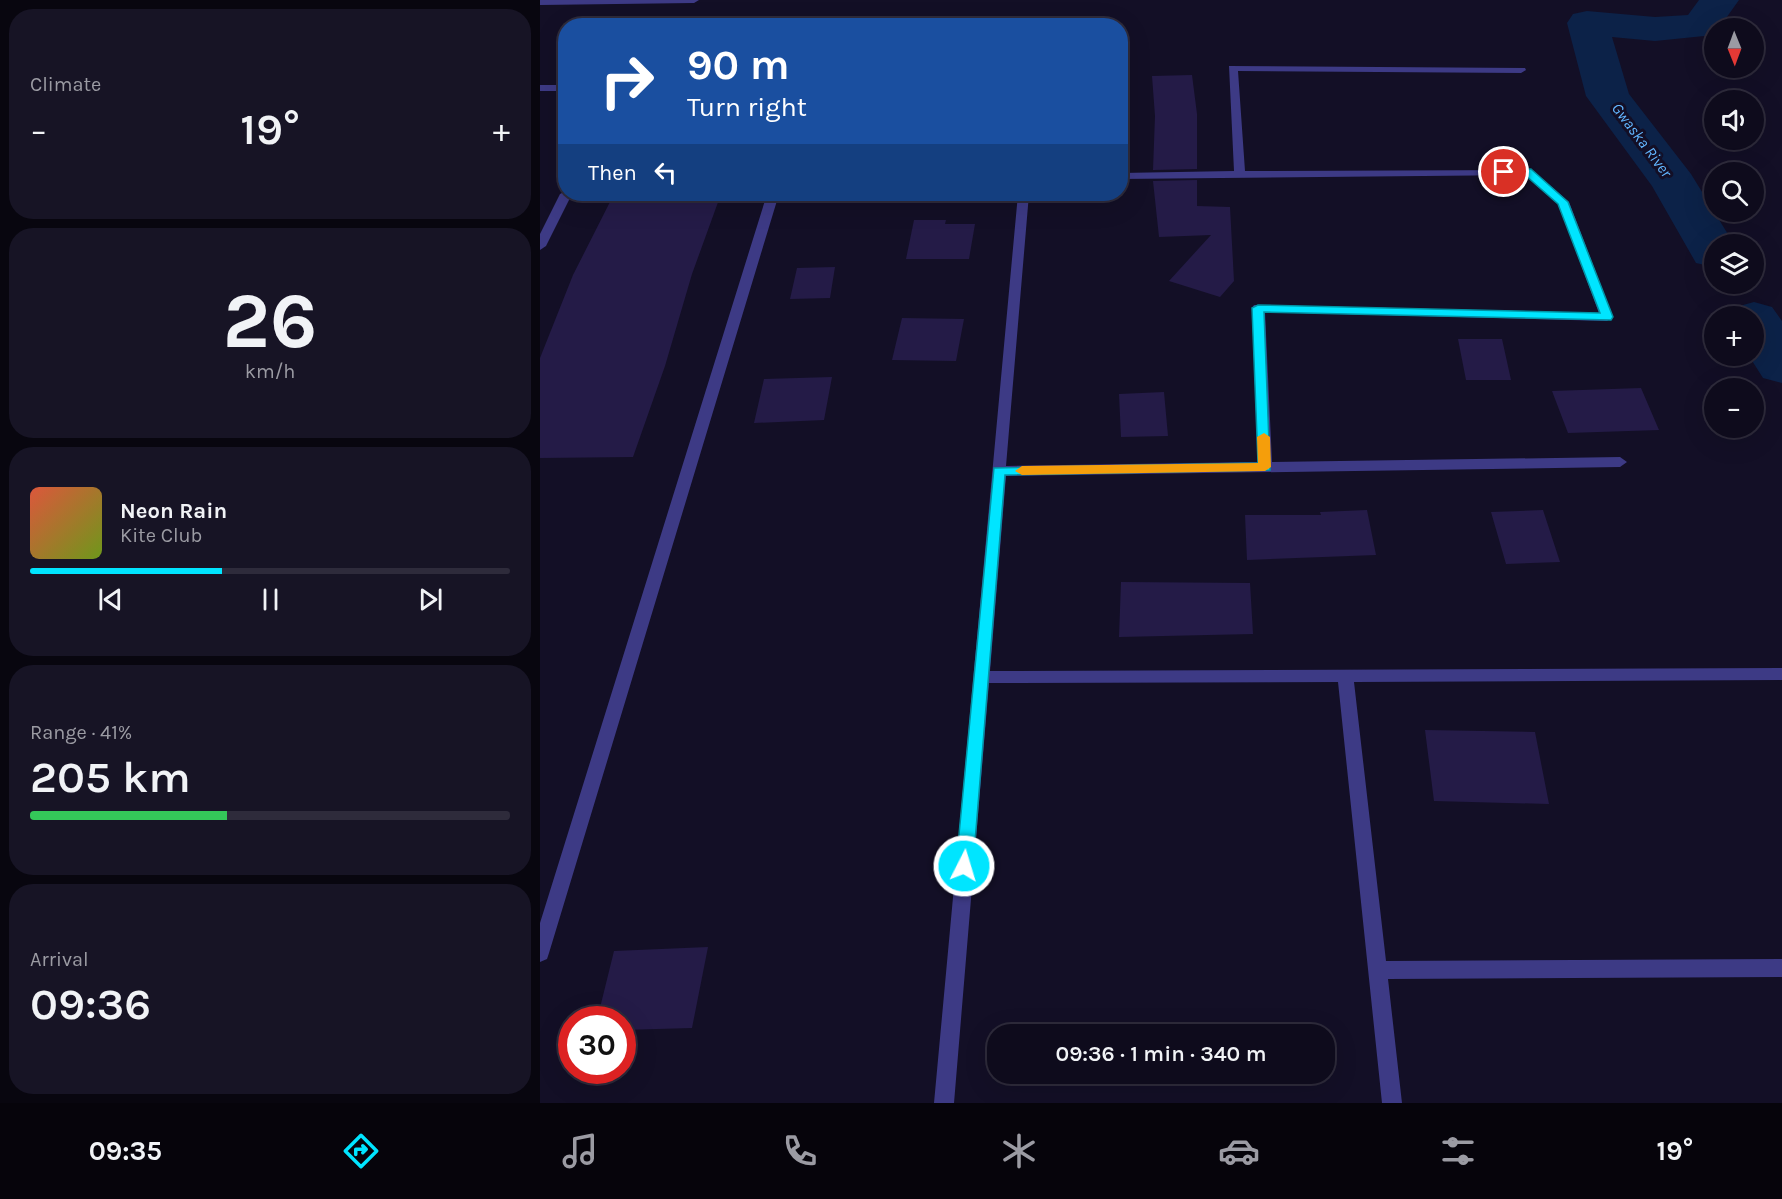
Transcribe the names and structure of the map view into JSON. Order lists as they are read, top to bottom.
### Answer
{
  "water": ["Gwaska River"],
  "north": "bottom",
  "page": {
    "tile": [
      "Climate",
      ["26", "km/h"],
      ["Range · 41%", "205 km"],
      ["Arrival", "09:36"]
    ],
    "map_buttons": ["+", "−"],
    "turn": ["90 m", "Turn right"],
    "heat": ["−", "19°", "+"],
    "then": "Then",
    "song": ["Neon Rain", "Kite Club"],
    "limit": "30",
    "trip": "09:36 · 1 min · 340 m",
    "tabs": ["09:35", "19°"]
  }
}
